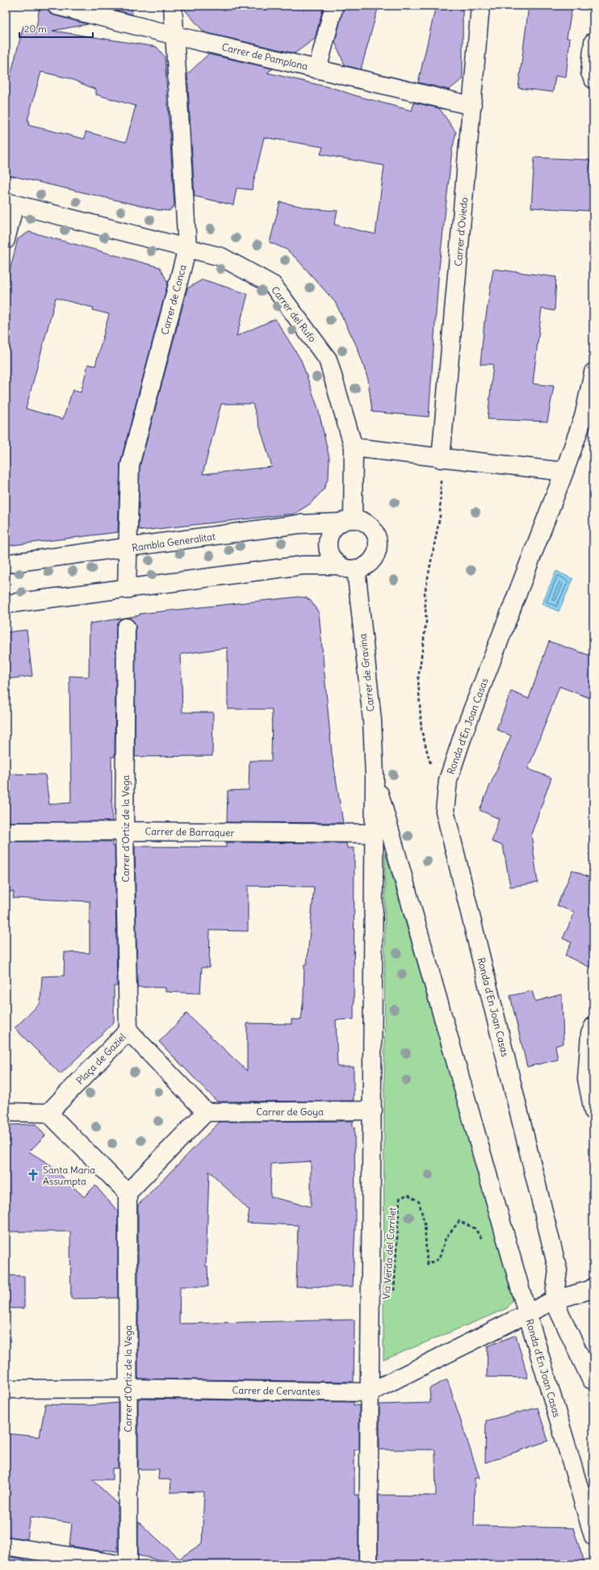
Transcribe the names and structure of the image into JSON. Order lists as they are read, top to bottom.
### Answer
{
  "streets": {
    "street": [
      "Carrer de Pamplona",
      "Carrer d'Oviedo",
      "Carrer de Conca",
      "Carrer del Rufo",
      "Rambla Generalitat",
      "Carrer de Gravina",
      "Ronda d'En Joan Casas",
      "Carrer d'Ortiz de la Vega",
      "Carrer de Barraquer",
      "Plaça de Gaziel",
      "Carrer de Goya",
      "Carrer de Cervantes"
    ],
    "path": ["Via Verda del Carrilet"]
  },
  "crossings": [
    ["Carrer de Pamplona", "Carrer d'Oviedo"],
    ["Carrer de Pamplona", "Carrer de Conca"],
    ["Carrer de Conca", "Carrer del Rufo"],
    ["Carrer de Conca", "Rambla Generalitat"],
    ["Carrer del Rufo", "Rambla Generalitat"],
    ["Carrer del Rufo", "Carrer de Gravina"],
    ["Rambla Generalitat", "Carrer de Gravina"],
    ["Ronda d'En Joan Casas", "Carrer de Cervantes"],
    ["Carrer d'Ortiz de la Vega", "Carrer de Barraquer"],
    ["Carrer d'Ortiz de la Vega", "Plaça de Gaziel"],
    ["Carrer d'Ortiz de la Vega", "Carrer de Cervantes"],
    ["Plaça de Gaziel", "Carrer de Goya"]
  ],
  "places": {
    "church": ["Santa Maria Assumpta"]
  },
  "scale_bar": "20 m"
}
